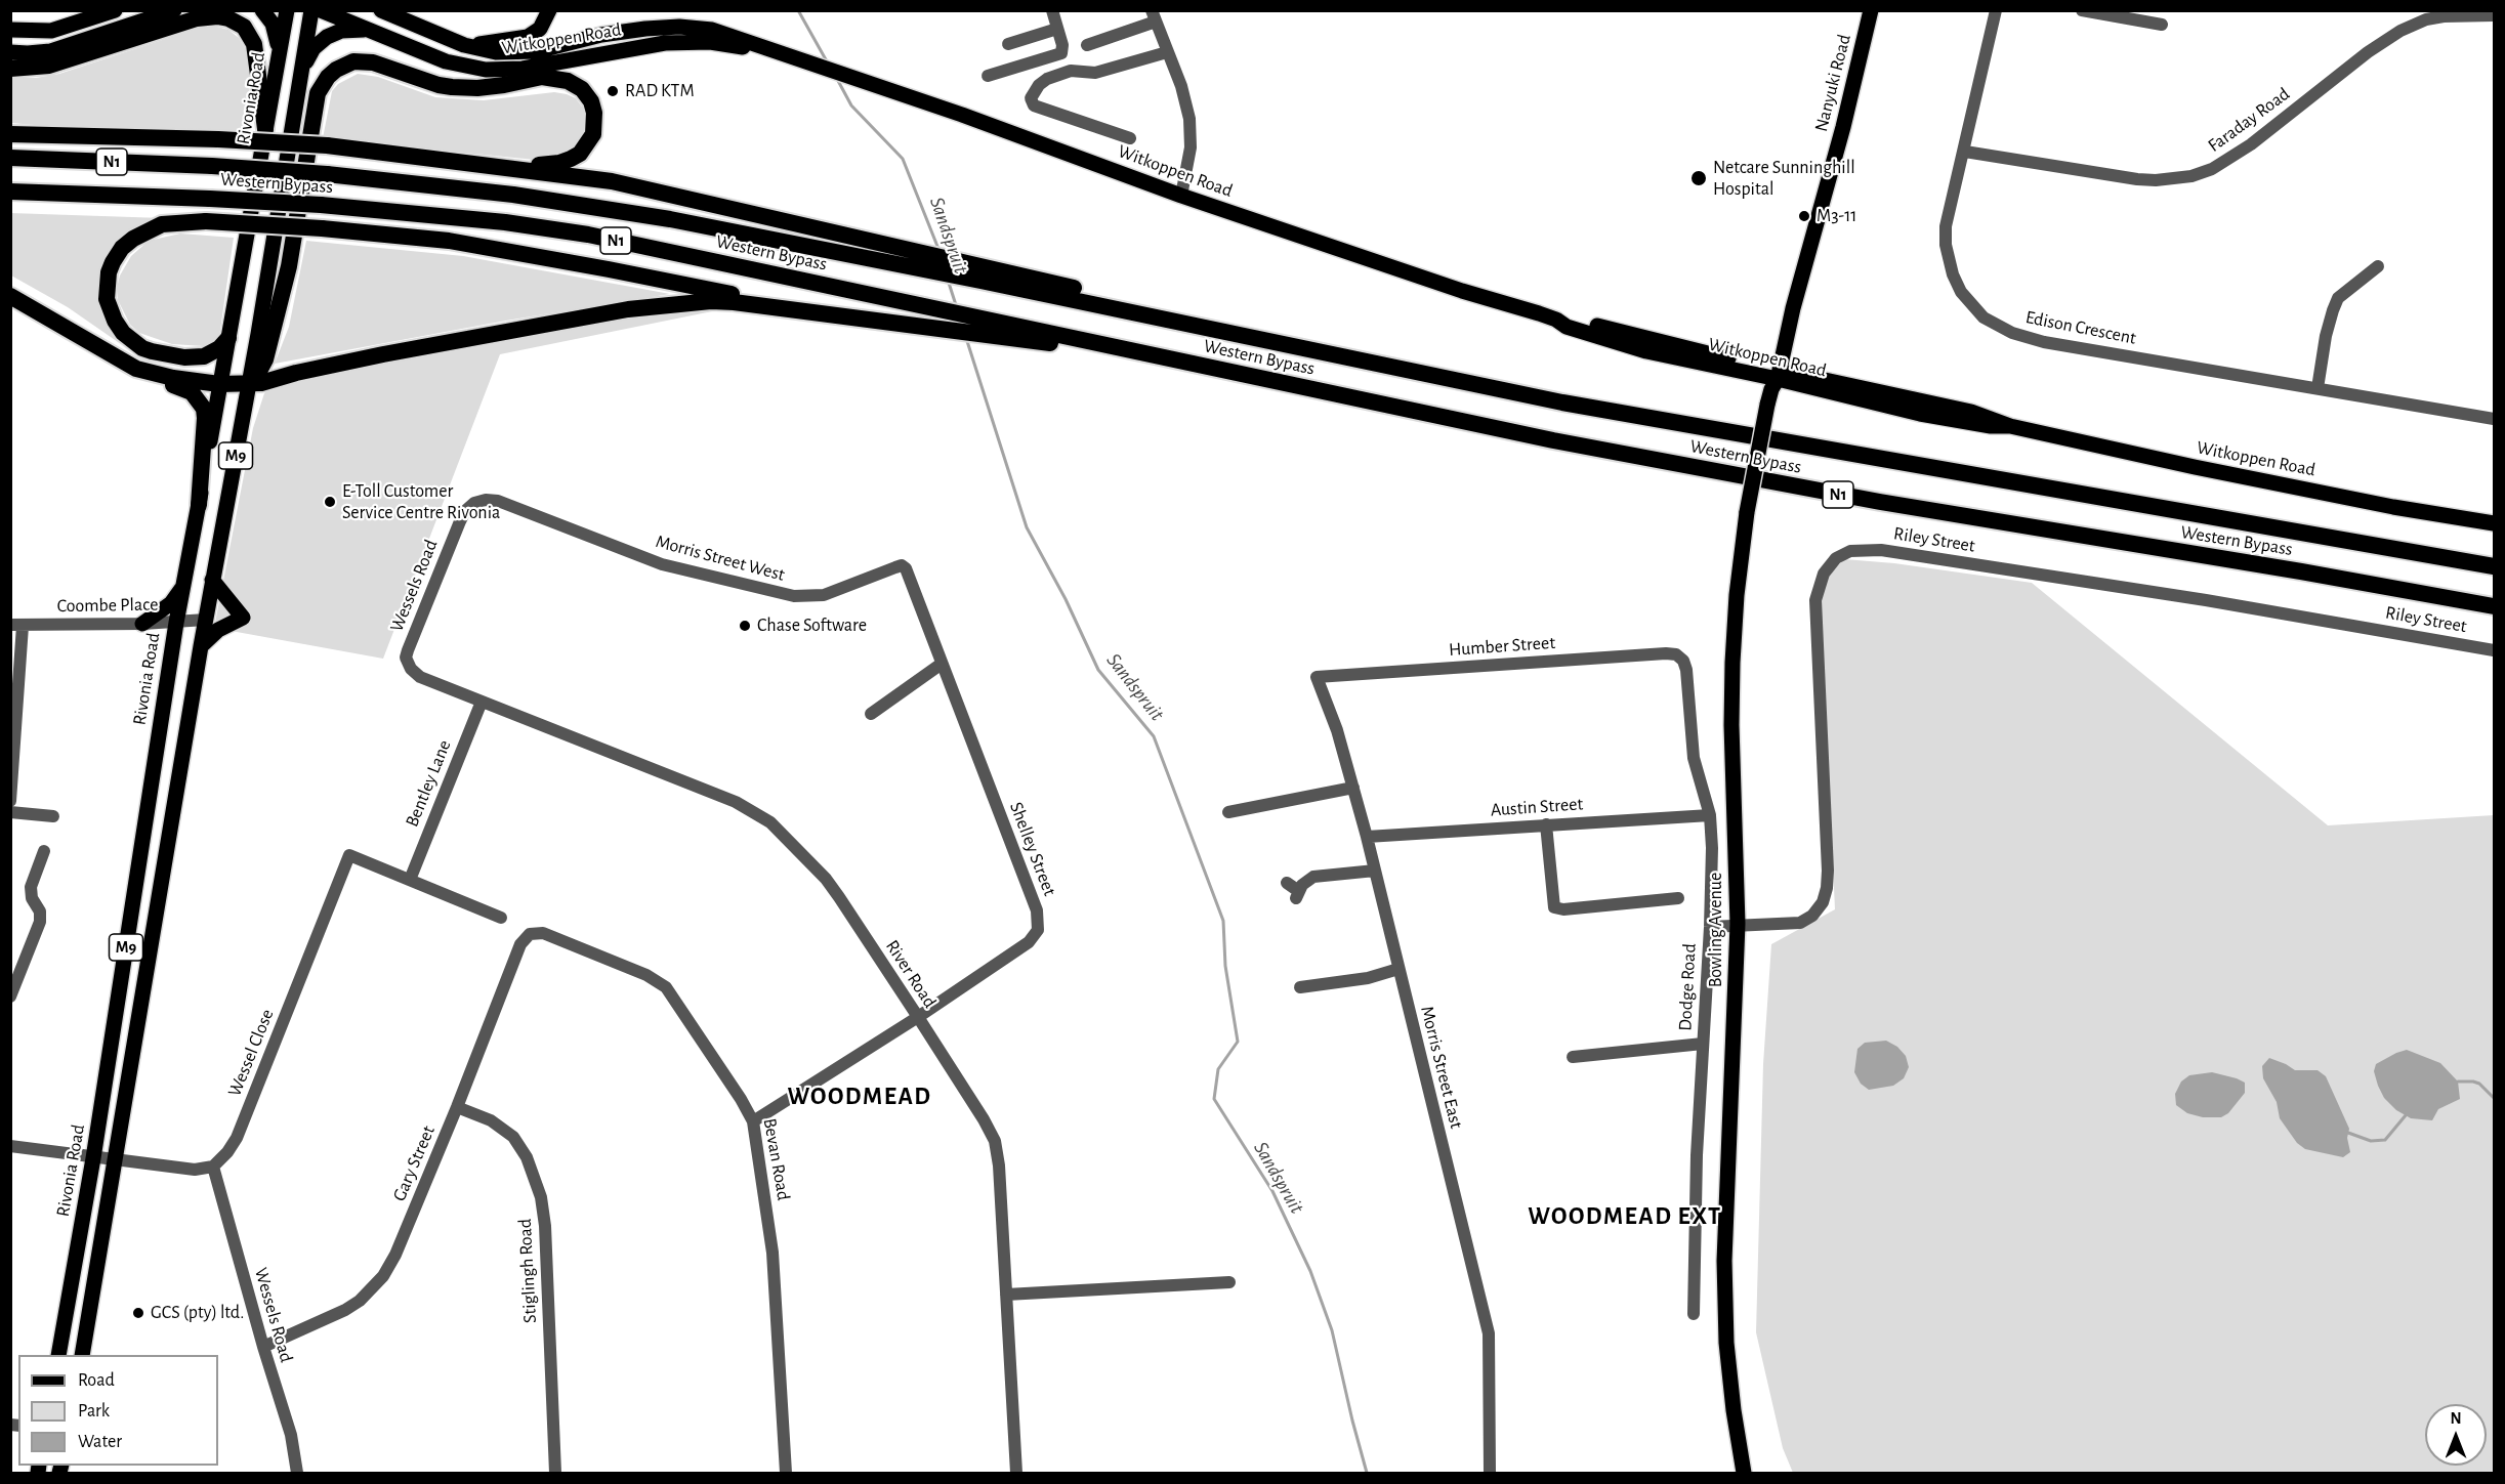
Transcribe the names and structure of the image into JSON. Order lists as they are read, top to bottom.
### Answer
{
  "streets": {
    "highway": ["N1", "Western Bypass"],
    "main road": [
      "Witkoppen Road",
      "Nanyuki Road",
      "Rivonia Road",
      "M9",
      "Bowling Avenue"
    ],
    "street": [
      "Faraday Road",
      "Edison Crescent",
      "Riley Street",
      "Morris Street West",
      "Wessels Road",
      "Coombe Place",
      "Humber Street",
      "Bentley Lane",
      "Austin Street",
      "Shelley Street",
      "River Road",
      "Dodge Road",
      "Wessel Close",
      "Morris Street East",
      "Bevan Road",
      "Gary Street",
      "Stiglingh Road"
    ]
  },
  "crossings": [
    ["Witkoppen Road", "Nanyuki Road"],
    ["Witkoppen Road", "Bowling Avenue"],
    ["Nanyuki Road", "Bowling Avenue"],
    ["Rivonia Road", "Coombe Place"],
    ["Faraday Road", "Edison Crescent"],
    ["M9", "Coombe Place"],
    ["Riley Street", "Bowling Avenue"],
    ["Riley Street", "Dodge Road"],
    ["Morris Street West", "Wessels Road"],
    ["Morris Street West", "Shelley Street"],
    ["Wessels Road", "Bentley Lane"],
    ["Wessels Road", "River Road"],
    ["Wessels Road", "Wessel Close"],
    ["Wessels Road", "Gary Street"],
    ["Humber Street", "Dodge Road"],
    ["Humber Street", "Morris Street East"],
    ["Bentley Lane", "River Road"],
    ["Bentley Lane", "Wessel Close"],
    ["Austin Street", "Dodge Road"],
    ["Austin Street", "Morris Street East"],
    ["Shelley Street", "River Road"],
    ["Shelley Street", "Bevan Road"],
    ["Bevan Road", "Gary Street"],
    ["Gary Street", "Stiglingh Road"]
  ],
  "districts": ["WOODMEAD", "WOODMEAD EXT"],
  "water": ["Sandspruit"],
  "places": [
    "RAD KTM",
    "Netcare Sunninghill Hospital",
    "M3-11",
    "E-Toll Customer Service Centre Rivonia",
    "Chase Software",
    "GCS (pty) ltd."
  ],
  "legend": ["Road", "Park", "Water"],
  "north": "top"
}
